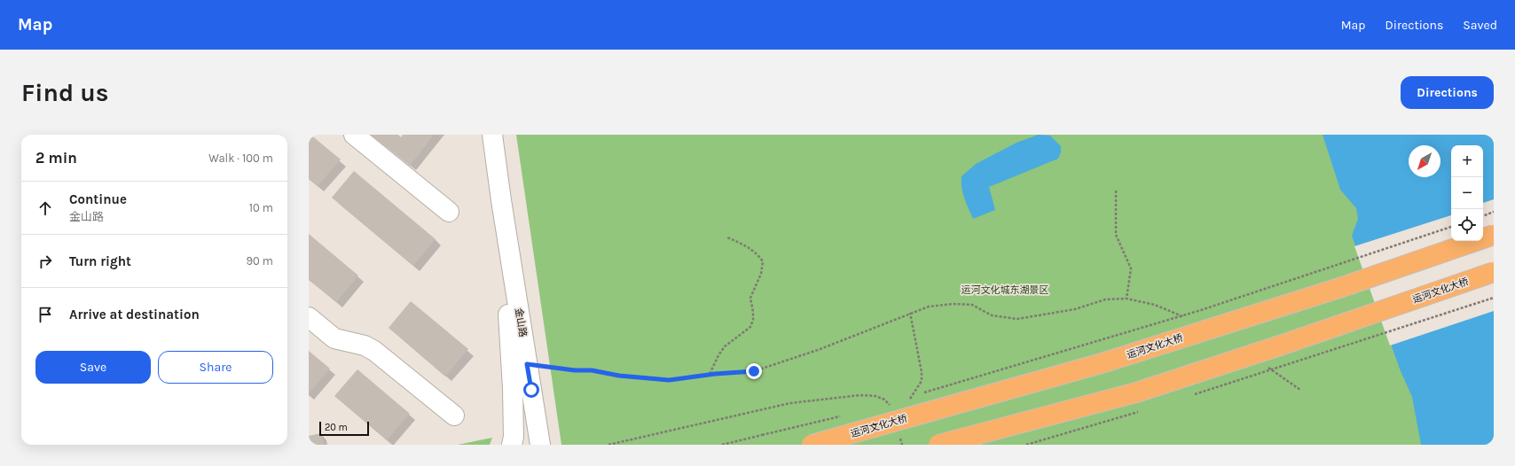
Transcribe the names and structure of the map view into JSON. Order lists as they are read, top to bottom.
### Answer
{
  "streets": {
    "highway": ["运河文化大桥"],
    "street": ["金山路"]
  },
  "parks": ["运河文化城东湖景区"],
  "scale_bar": "20 m",
  "north": "bottom left",
  "page": {
    "header": "Map",
    "nav": ["Map", "Directions", "Saved"],
    "buttons": [
      "Directions",
      ["Save", "Share"]
    ],
    "title": "Find us",
    "heading": ["2 min", "Walk · 100 m"],
    "map_buttons": ["+", "−"],
    "list": [
      ["Continue", "金山路", "10 m"],
      ["Turn right", "90 m"],
      "Arrive at destination"
    ],
    "scale": "20 m"
  }
}
